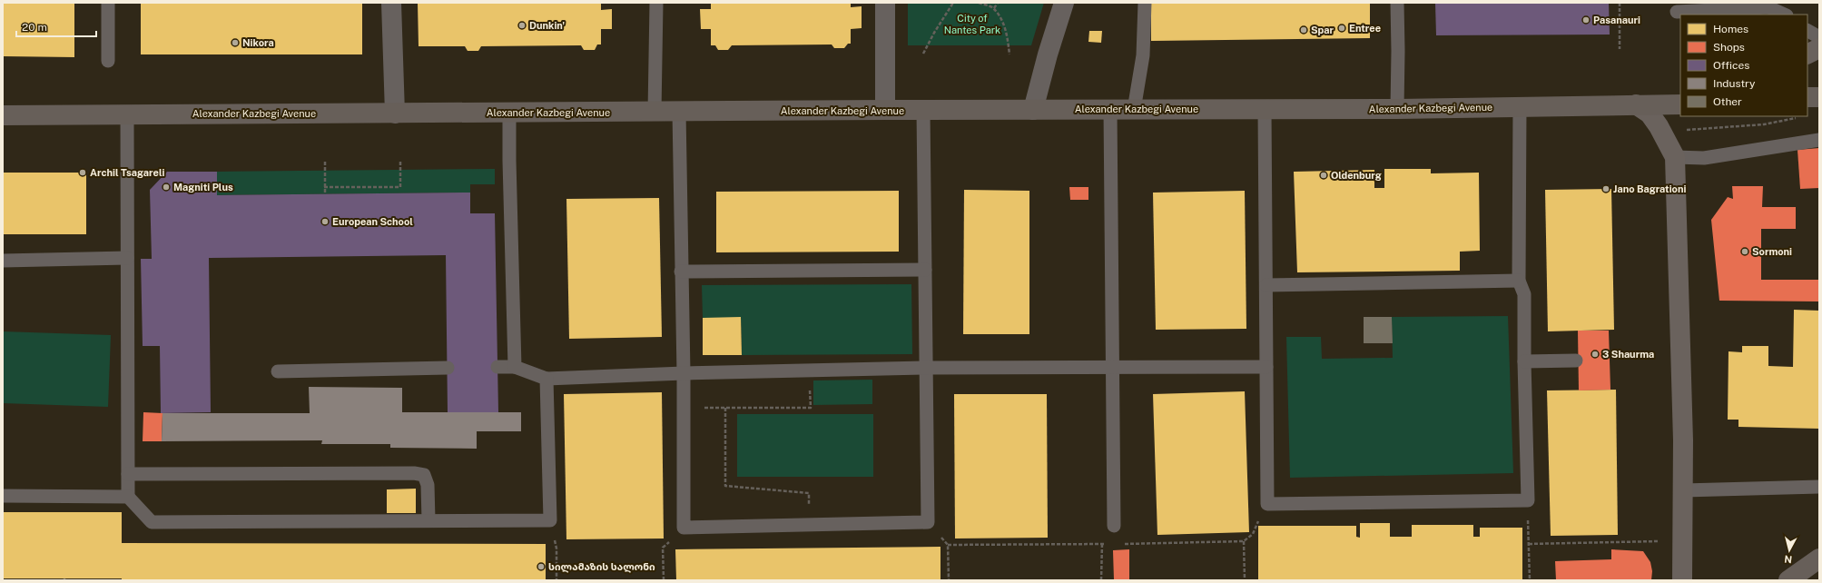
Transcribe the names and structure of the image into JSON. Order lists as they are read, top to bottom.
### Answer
{
  "streets": {
    "main road": ["Alexander Kazbegi Avenue"]
  },
  "parks": ["City of Nantes Park"],
  "places": [
    "Pasanauri",
    "Dunkin'",
    "Entree",
    "Spar",
    "Nikora",
    "Archil Tsagareli",
    "Oldenburg",
    "Magniti Plus",
    "Jano Bagrationi",
    "European School",
    "Sormoni",
    "3 Shaurma",
    "სილამაზის სალონი"
  ],
  "legend": [
    "Homes",
    "Shops",
    "Offices",
    "Industry",
    "Other"
  ],
  "scale_bar": "20 m",
  "north": "bottom"
}
